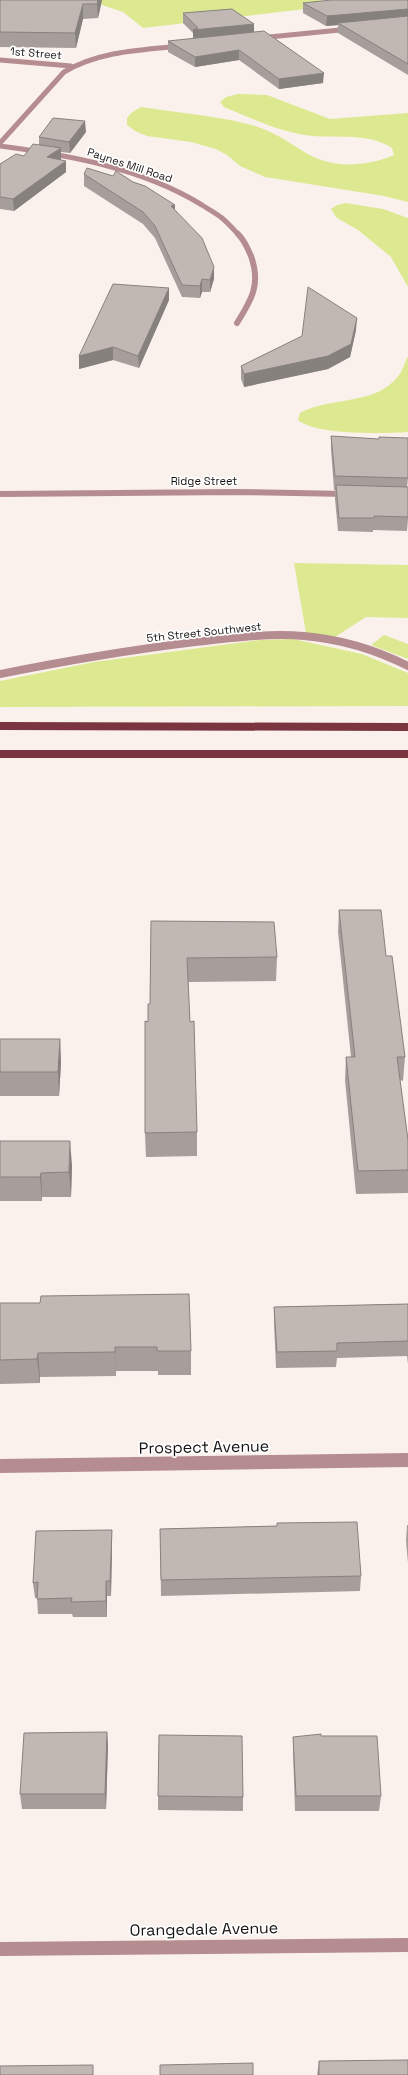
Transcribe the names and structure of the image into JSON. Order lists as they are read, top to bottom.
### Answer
{
  "streets": {
    "street": [
      "1st Street",
      "Paynes Mill Road",
      "Ridge Street",
      "5th Street Southwest",
      "Prospect Avenue",
      "Orangedale Avenue"
    ]
  }
}
